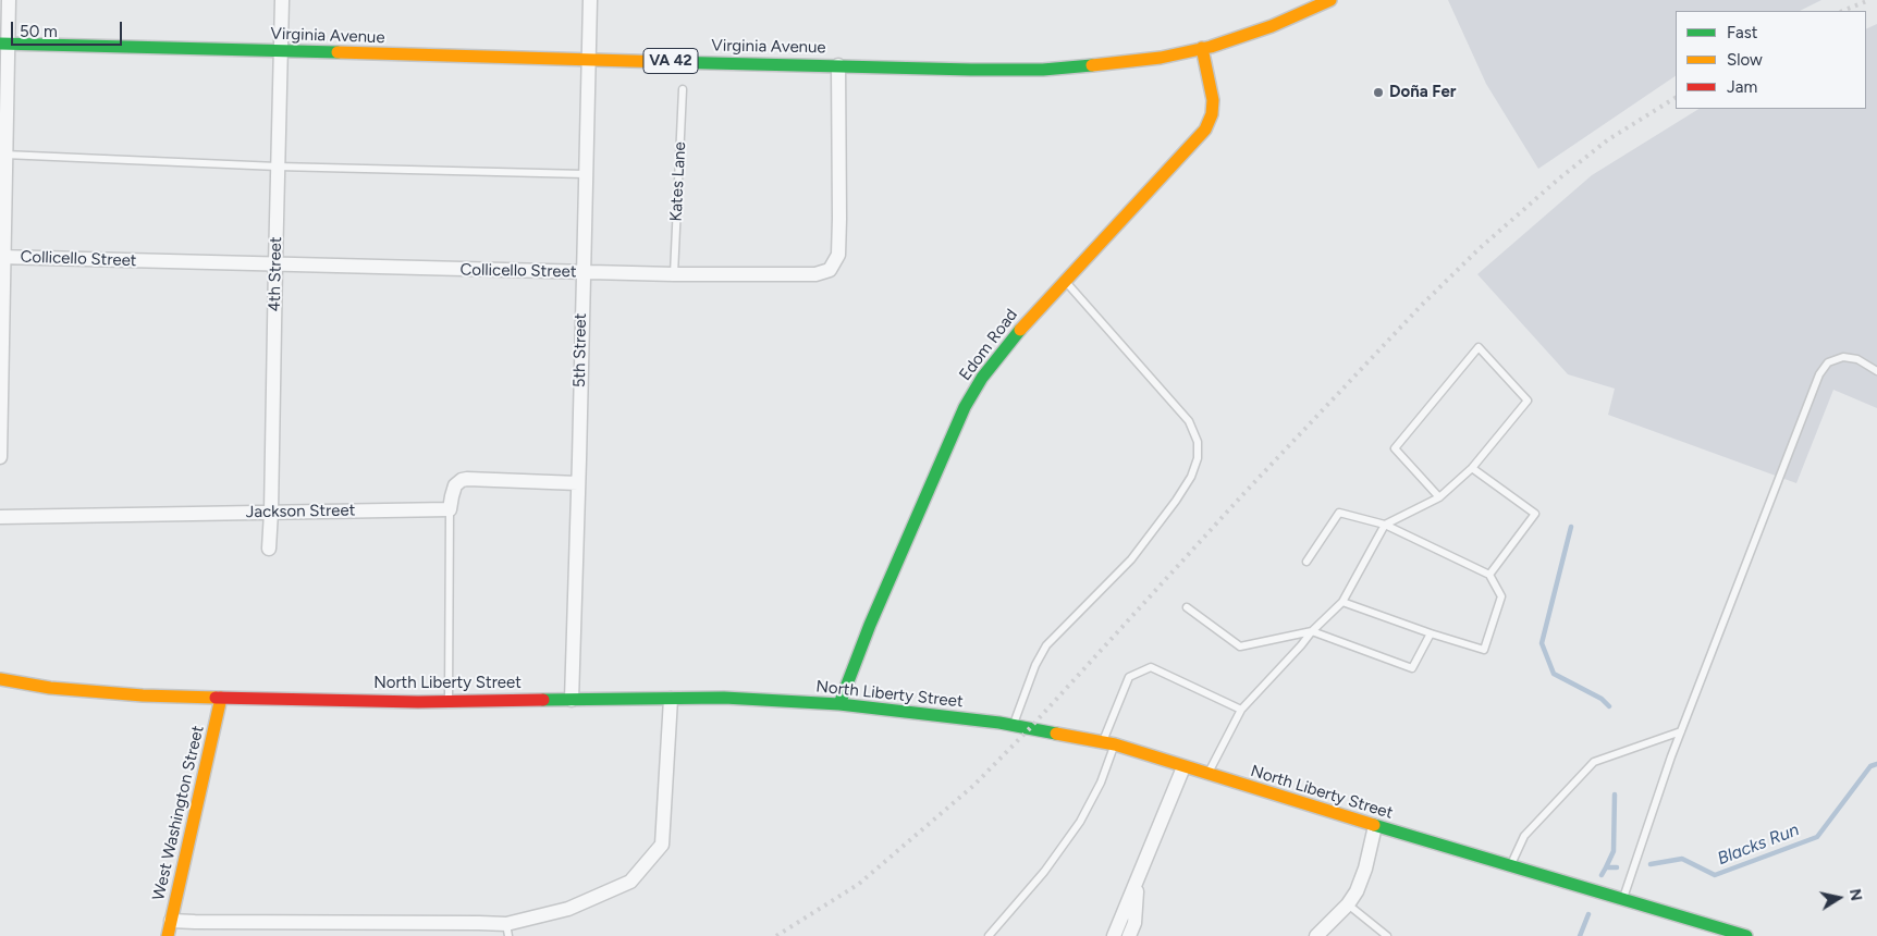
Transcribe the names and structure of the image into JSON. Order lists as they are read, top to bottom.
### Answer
{
  "streets": {
    "street": [
      "Virginia Avenue",
      "VA 42",
      "Collicello Street",
      "4th Street",
      "Edom Road",
      "5th Street",
      "Jackson Street",
      "North Liberty Street",
      "West Washington Street"
    ],
    "lane": ["Kates Lane"]
  },
  "crossings": [
    ["Virginia Avenue", "Collicello Street"],
    ["Virginia Avenue", "4th Street"],
    ["Virginia Avenue", "Edom Road"],
    ["Virginia Avenue", "5th Street"],
    ["Kates Lane", "Collicello Street"],
    ["Collicello Street", "4th Street"],
    ["Collicello Street", "5th Street"],
    ["4th Street", "Jackson Street"],
    ["Edom Road", "North Liberty Street"],
    ["5th Street", "North Liberty Street"],
    ["North Liberty Street", "West Washington Street"]
  ],
  "water": ["Blacks Run"],
  "places": ["Doña Fer"],
  "legend": ["Fast", "Slow", "Jam"],
  "scale_bar": "50 m",
  "north": "right"
}
